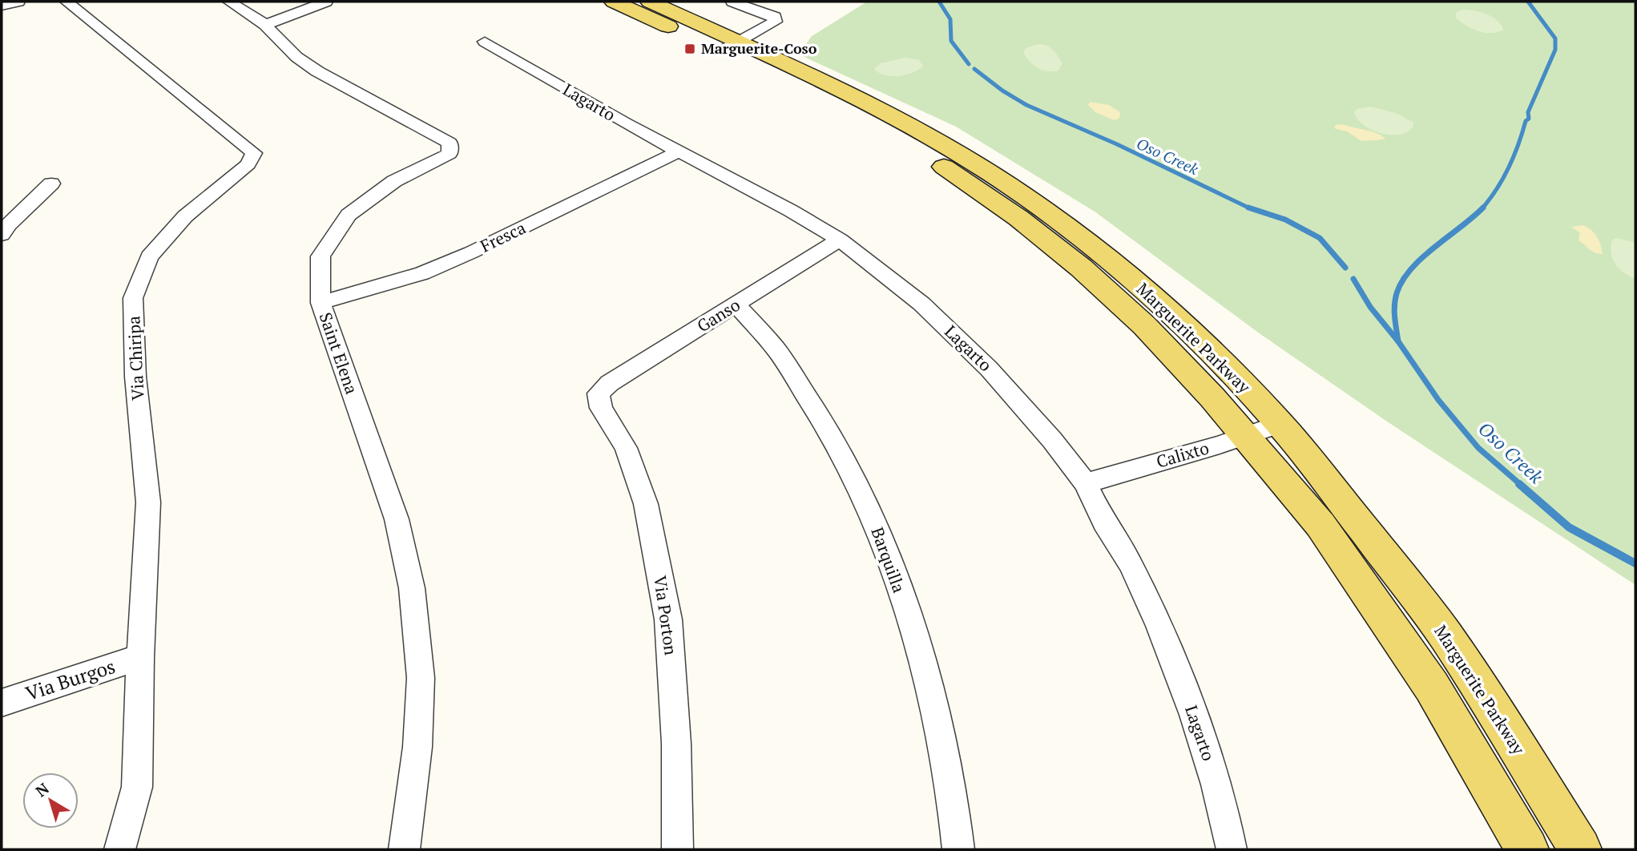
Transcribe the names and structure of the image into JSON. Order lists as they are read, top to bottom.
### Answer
{
  "streets": {
    "main road": ["Marguerite Parkway"],
    "street": [
      "Lagarto",
      "Fresca",
      "Ganso",
      "Saint Elena",
      "Via Chiripa",
      "Calixto",
      "Barquilla",
      "Via Porton",
      "Via Burgos"
    ]
  },
  "crossings": [
    ["Lagarto", "Fresca"],
    ["Lagarto", "Ganso"],
    ["Lagarto", "Calixto"],
    ["Fresca", "Saint Elena"],
    ["Ganso", "Barquilla"],
    ["Ganso", "Via Porton"],
    ["Marguerite Parkway", "Calixto"],
    ["Via Chiripa", "Via Burgos"]
  ],
  "water": ["Oso Creek"],
  "places": {
    "transit": ["Marguerite-Coso"]
  },
  "north": "top left"
}
